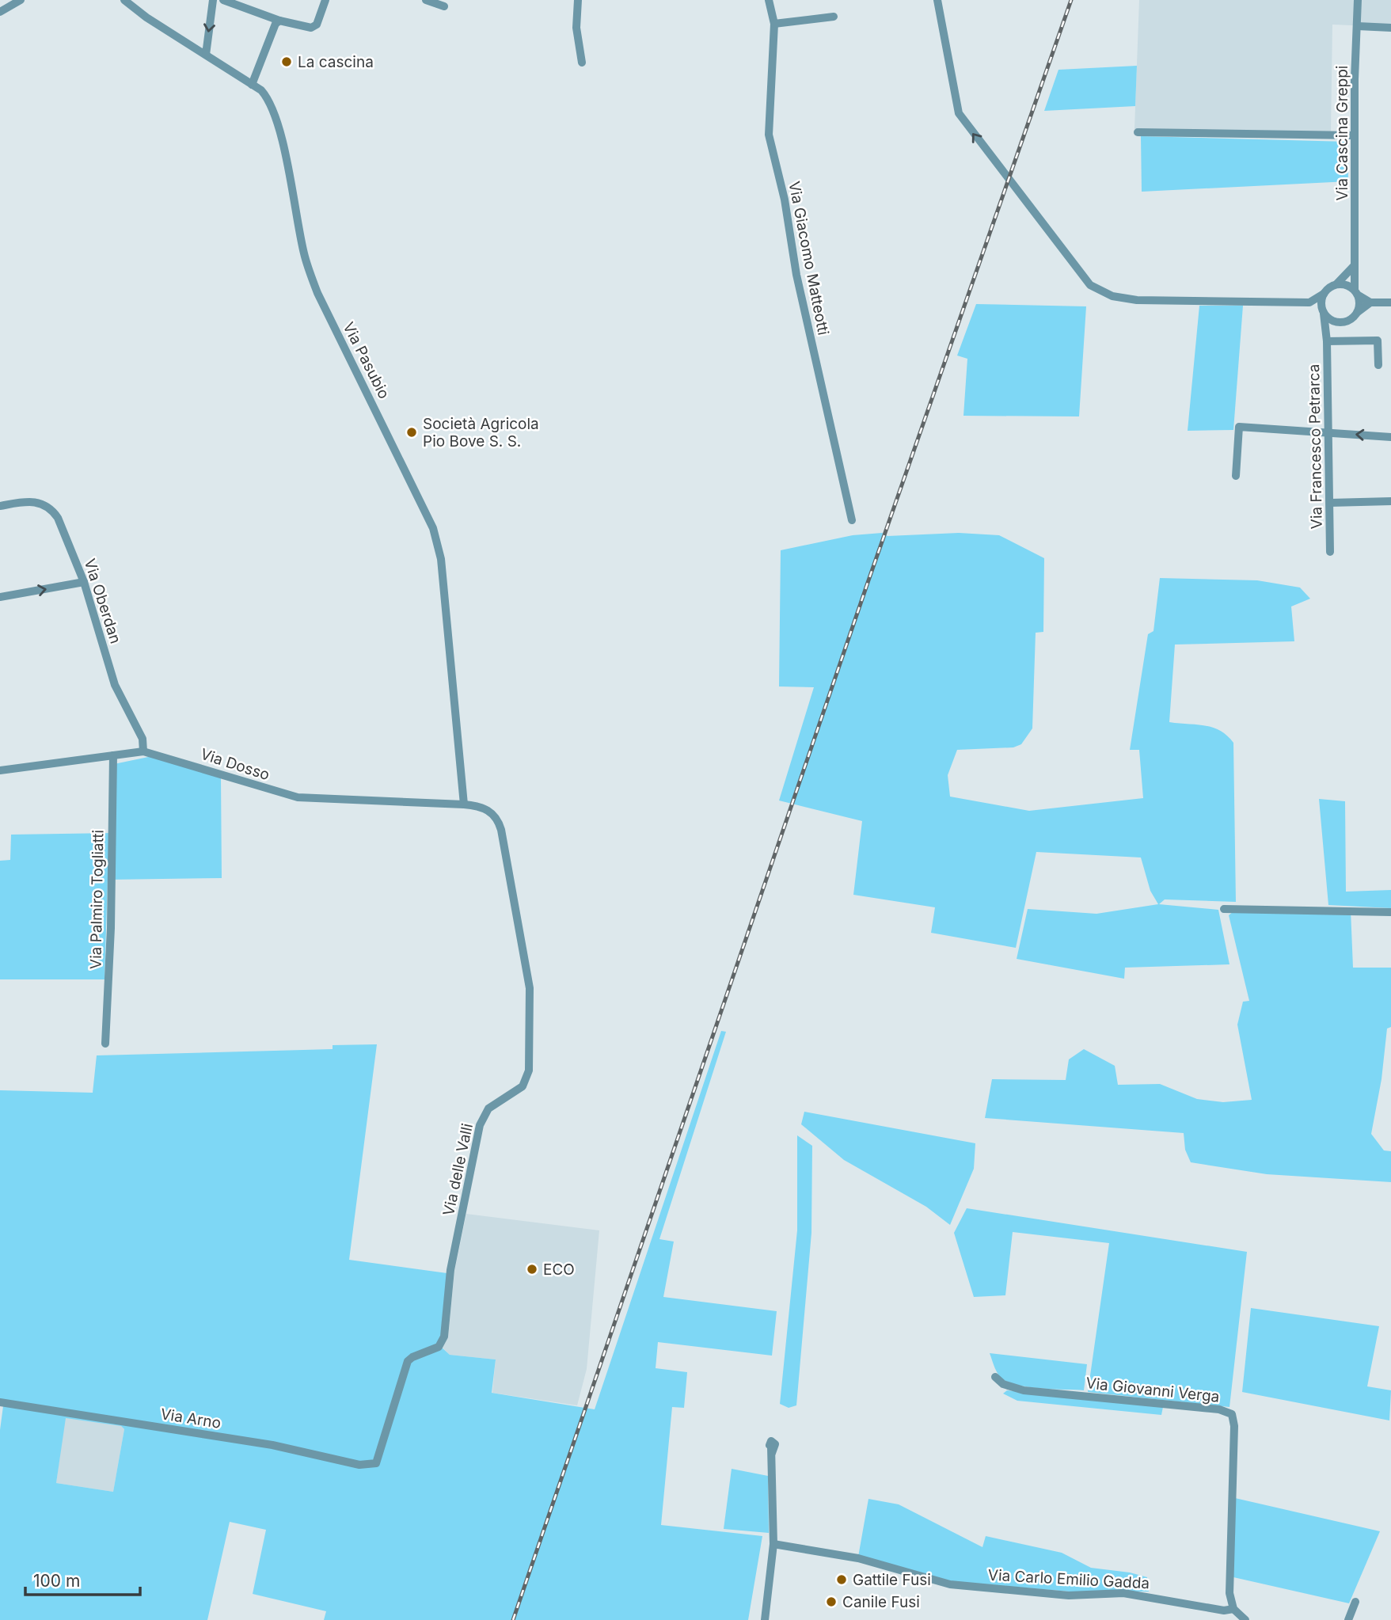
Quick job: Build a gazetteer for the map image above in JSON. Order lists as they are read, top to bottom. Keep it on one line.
{"streets":{"street":["Via Cascina Greppi","Via Giacomo Matteotti","Via Pasubio","Via Francesco Petrarca","Via Oberdan","Via Dosso","Via Palmiro Togliatti","Via delle Valli","Via Giovanni Verga","Via Arno","Via Carlo Emilio Gadda"]},"crossings":[["Via Cascina Greppi","Via Francesco Petrarca"],["Via Pasubio","Via Dosso"],["Via Pasubio","Via delle Valli"],["Via Oberdan","Via Dosso"],["Via Dosso","Via Palmiro Togliatti"],["Via Dosso","Via delle Valli"],["Via delle Valli","Via Arno"],["Via Giovanni Verga","Via Carlo Emilio Gadda"]],"places":["La cascina","Società Agricola Pio Bove S. S.","ECO","Gattile Fusi","Canile Fusi"],"scale_bar":"100 m"}
